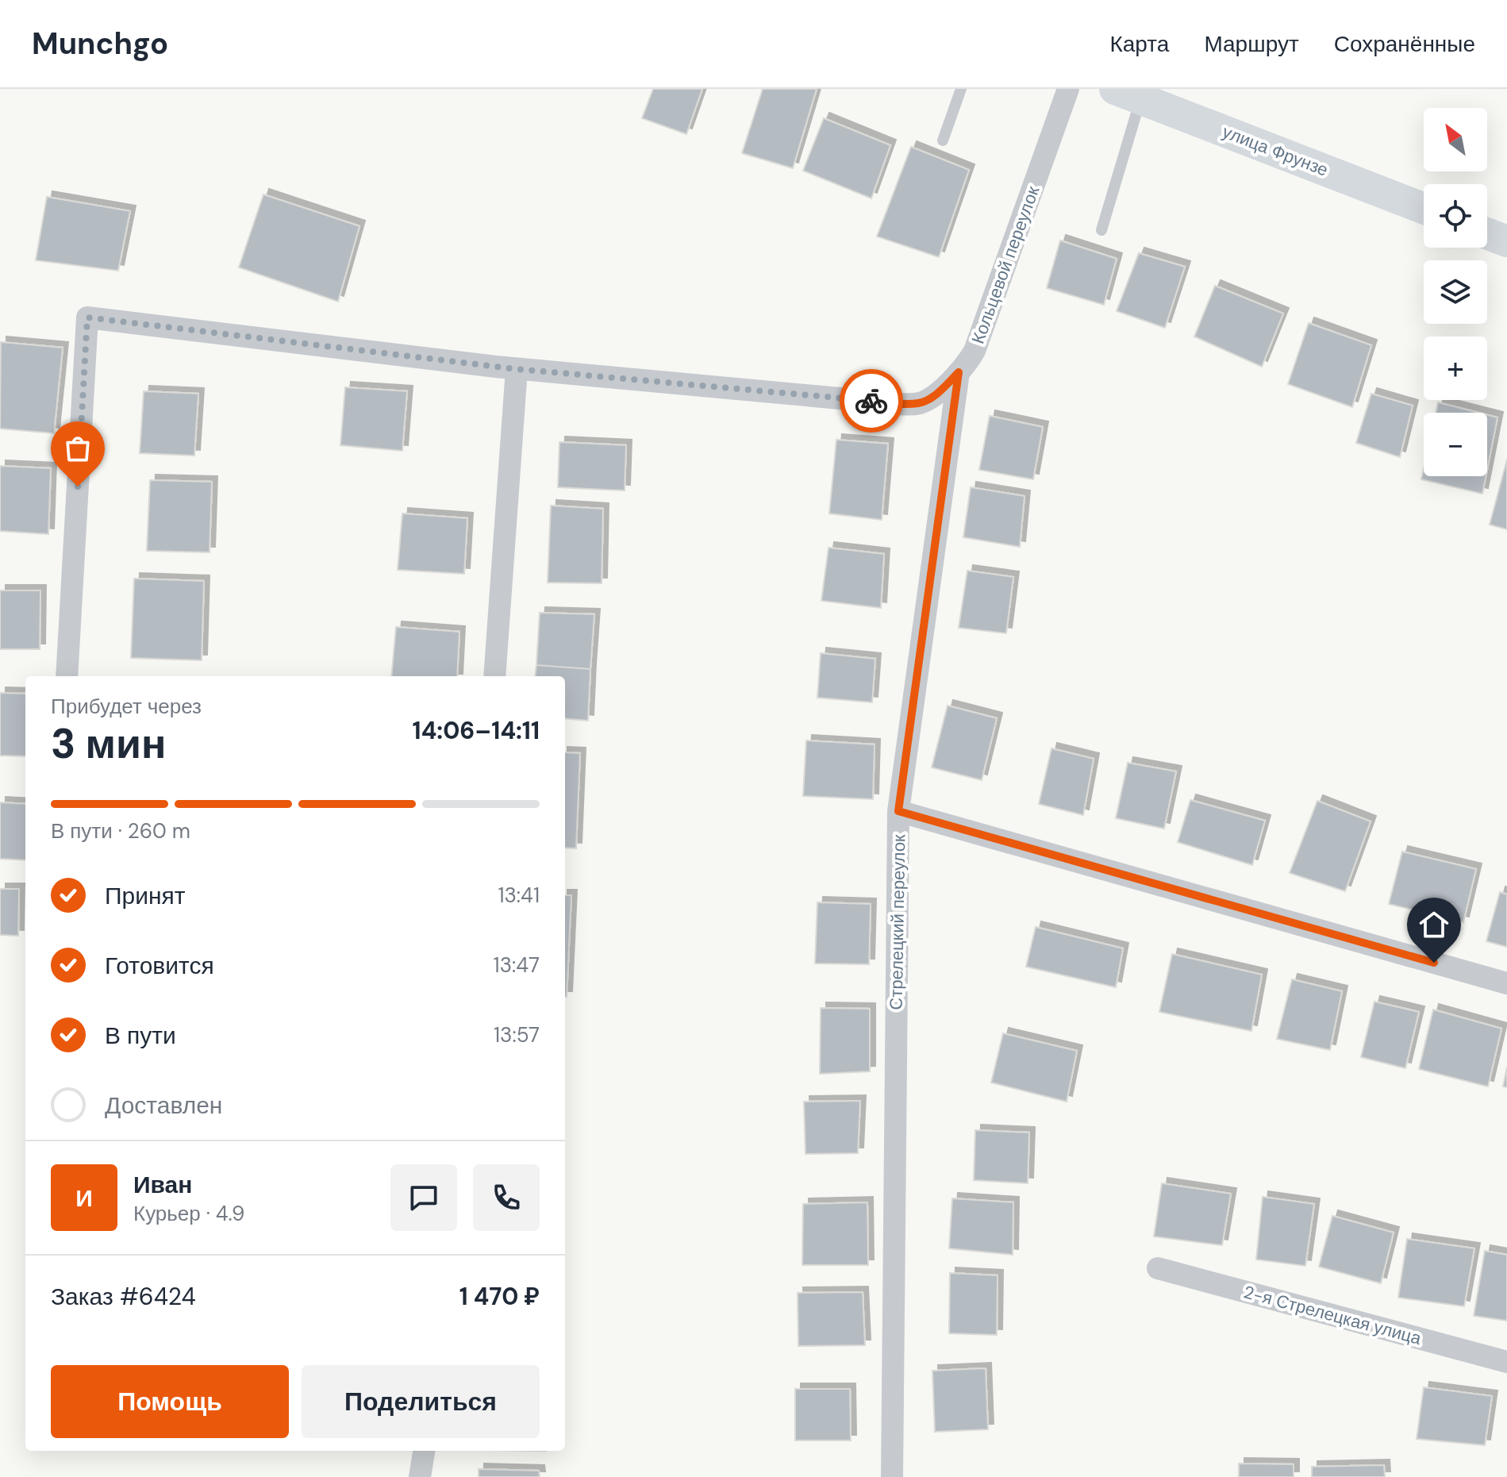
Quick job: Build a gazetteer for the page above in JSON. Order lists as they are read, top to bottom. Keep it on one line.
{"streets":{"street":["улица Фрунзе","Кольцевой переулок","Стрелецкий переулок","2-я Стрелецкая улица"]},"crossings":[["Кольцевой переулок","Стрелецкий переулок"]],"north":"top left","page":{"header":"Munchgo","nav":["Карта","Маршрут","Сохранённые"],"map_buttons":["+","−"],"heading":["3 мин","Прибудет через","14:06–14:11"],"panel":["Иван","Курьер · 4.9","Заказ #6424","1 470 ₽"],"bar":"В пути · 260 m","list":[["Принят","13:41"],["Готовится","13:47"],["В пути","13:57"],"Доставлен"],"round":"И","buttons":["Помощь","Поделиться"]}}
